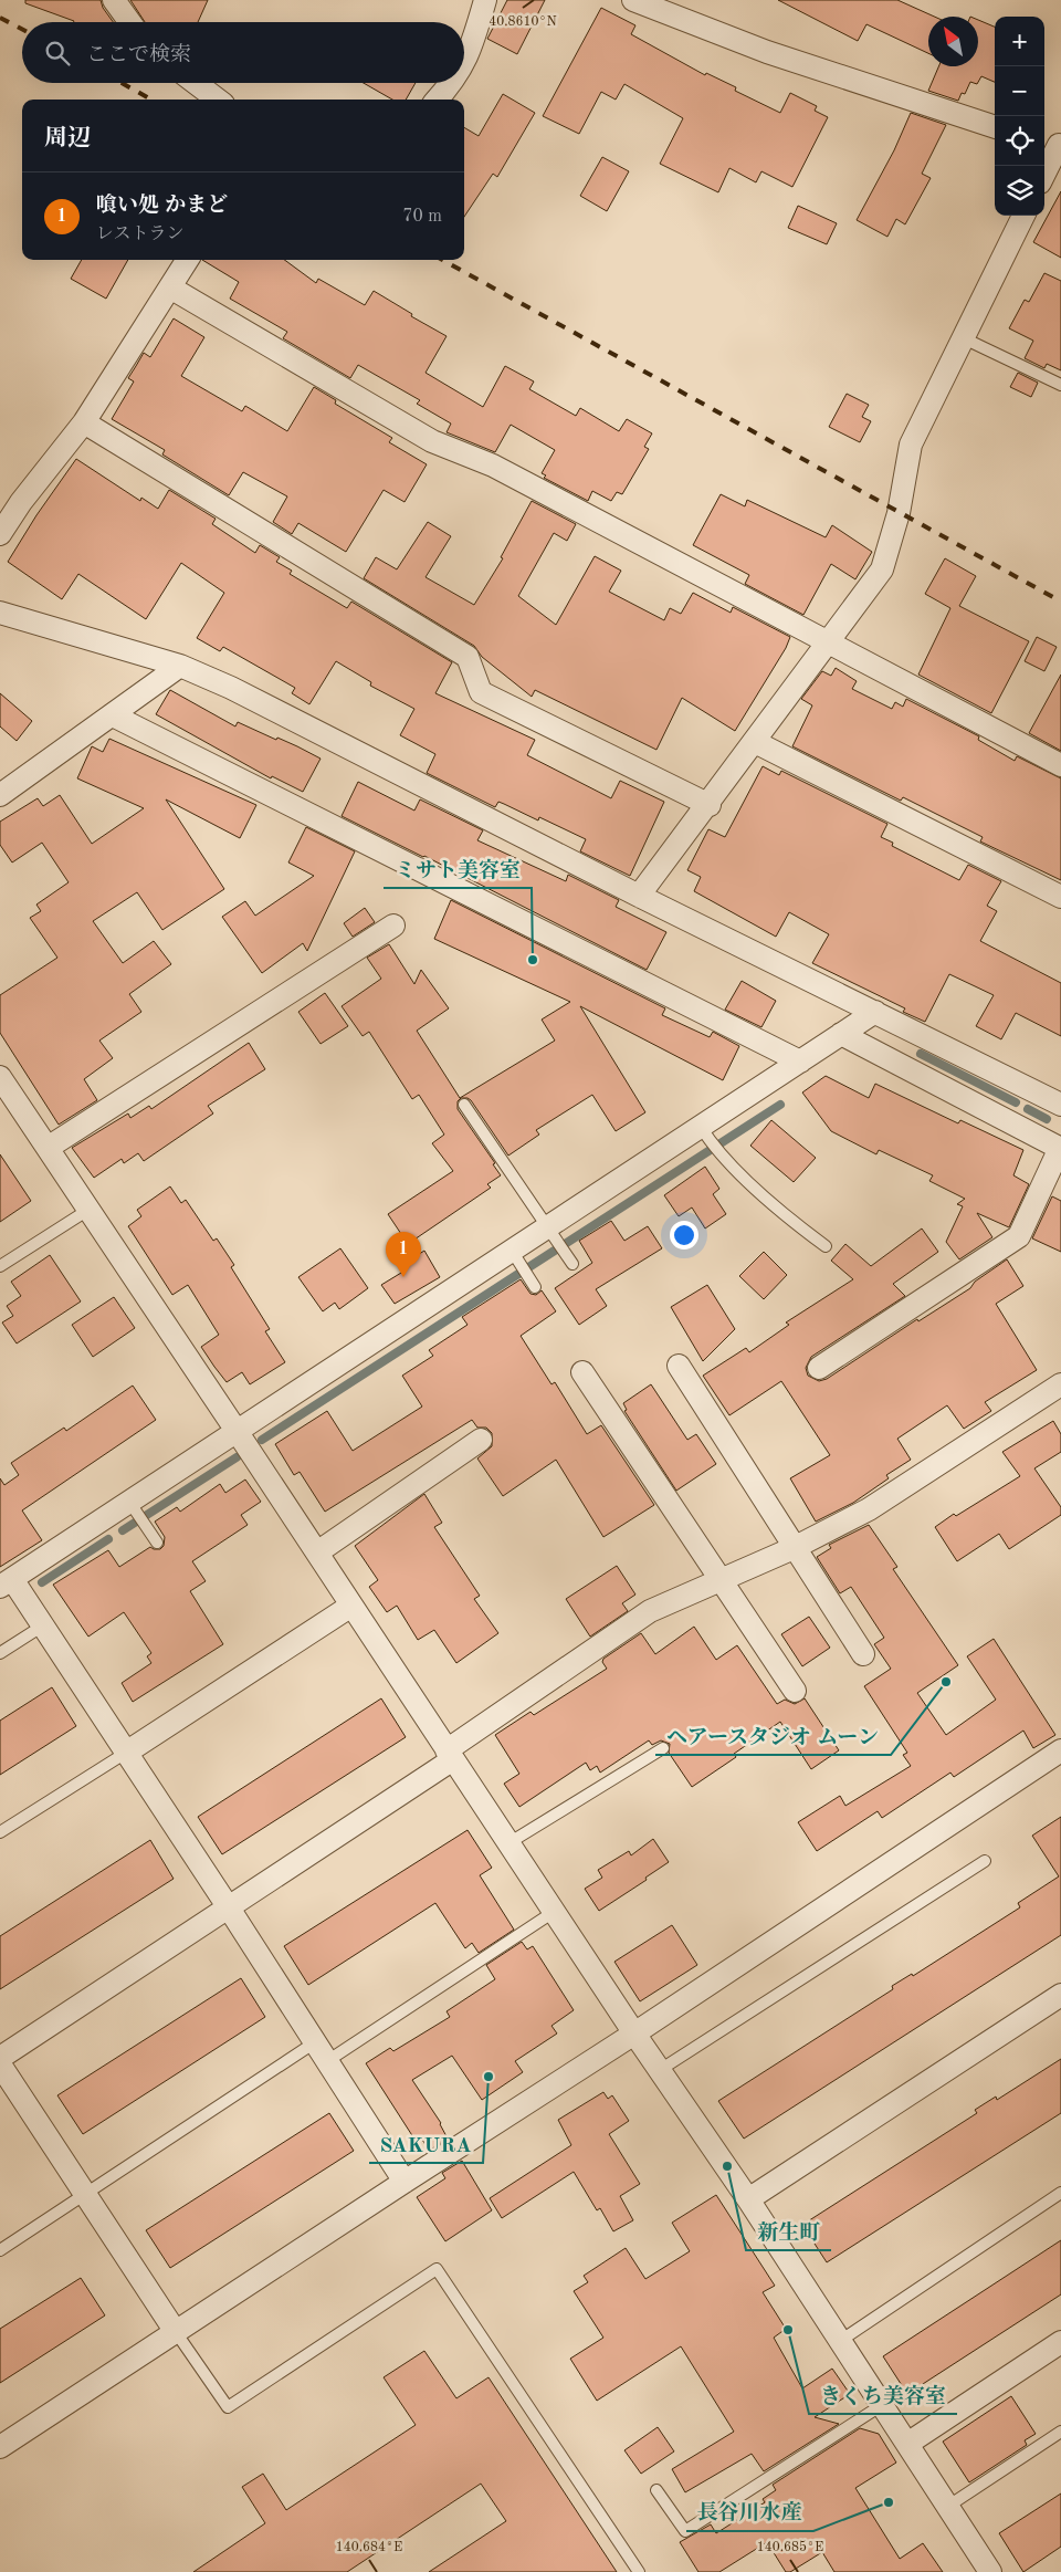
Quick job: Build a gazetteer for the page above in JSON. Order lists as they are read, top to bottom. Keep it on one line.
{"places":["ミサト美容室","ヘアースタジオ ムーン","SAKURA","新生町","きくち美容室","長谷川水産"],"north":"top left","page":{"map_buttons":["+","−"],"search":"ここで検索","heading":"周辺","list":[{"mark":"1","name":"喰い処 かまど","note":"レストラン","value":"70 m"}],"pins":"1"},"coordinates":["40.8610°N","140.684°E","140.685°E"]}
